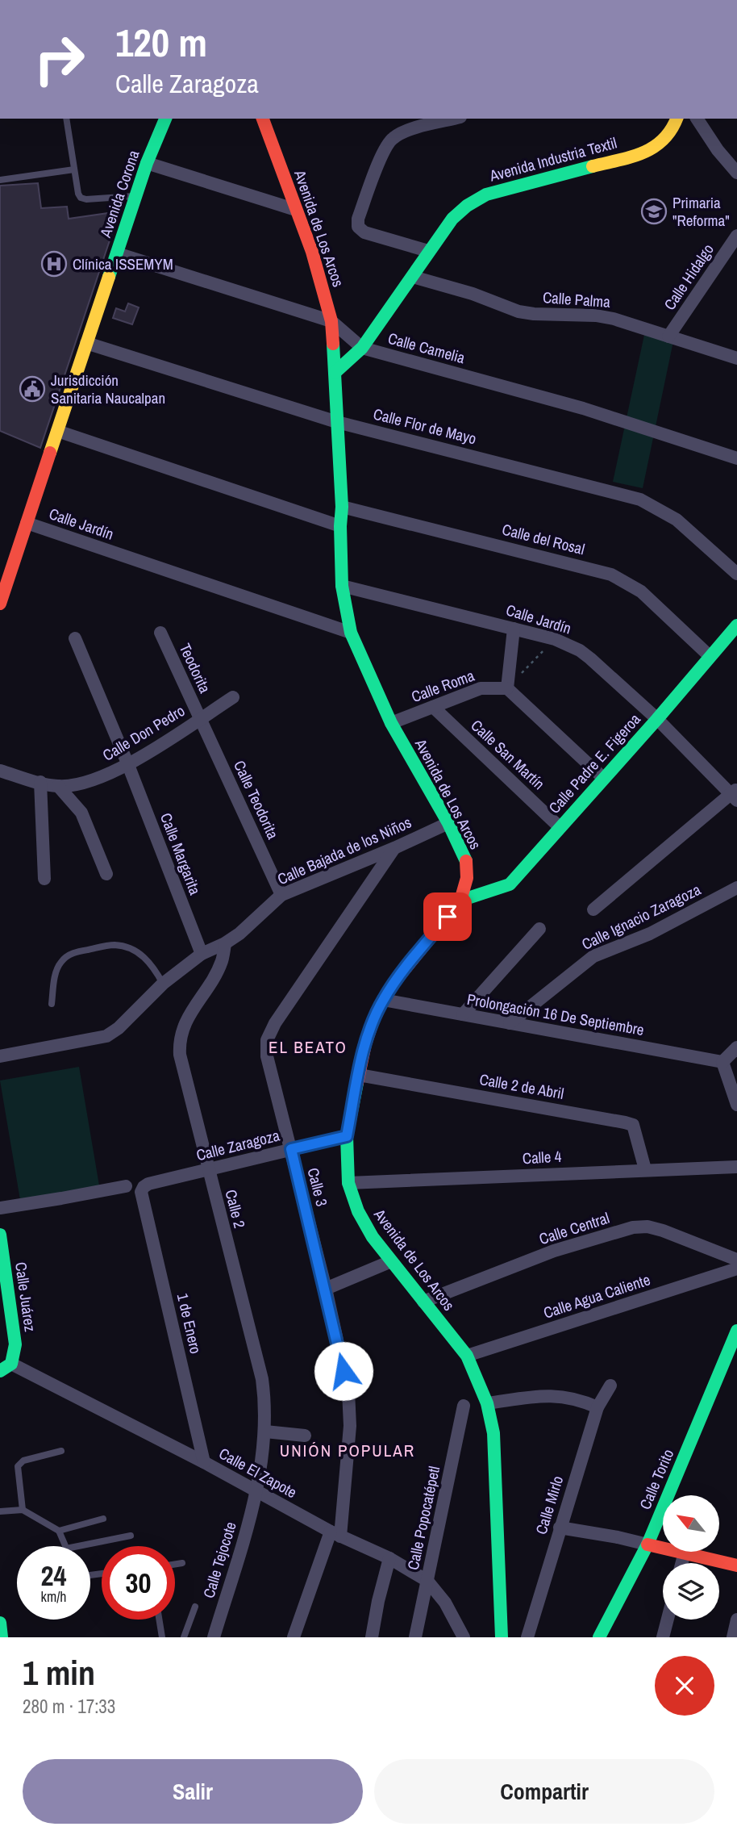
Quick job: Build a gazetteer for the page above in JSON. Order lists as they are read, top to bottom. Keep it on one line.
{"streets":{"main road":["Avenida Industria Textil","Avenida Corona","Avenida de Los Arcos","Calle Padre E. Figeroa","Calle Juárez","Calle Torito"],"street":["Calle Hidalgo","Calle Palma","Calle Camelia","Calle Flor de Mayo","Calle Jardín","Calle del Rosal","Teodorita","Calle Roma","Calle Don Pedro","Calle San Martín","Calle Teodorita","Calle Bajada de los Niños","Calle Margarita","Calle Ignacio Zaragoza","Prolongación 16 De Septiembre","Calle 2 de Abril","Calle Zaragoza","Calle 4","Calle 3","Calle 2","Calle Central","Calle Agua Caliente","1 de Enero","Calle El Zapote","Calle Mirlo","Calle Popocatépetl","Calle Tejocote"]},"crossings":[["Avenida Industria Textil","Avenida de Los Arcos"],["Avenida Industria Textil","Calle Palma"],["Avenida Industria Textil","Calle Camelia"],["Avenida Corona","Calle Camelia"],["Avenida Corona","Calle Flor de Mayo"],["Avenida Corona","Calle Jardín"],["Avenida de Los Arcos","Calle Camelia"],["Avenida de Los Arcos","Calle Flor de Mayo"],["Avenida de Los Arcos","Calle Jardín"],["Avenida de Los Arcos","Calle del Rosal"],["Avenida de Los Arcos","Calle Roma"],["Avenida de Los Arcos","Calle Padre E. Figeroa"],["Avenida de Los Arcos","Calle Bajada de los Niños"],["Avenida de Los Arcos","Prolongación 16 De Septiembre"],["Avenida de Los Arcos","Calle 2 de Abril"],["Avenida de Los Arcos","Calle Zaragoza"],["Avenida de Los Arcos","Calle 4"],["Avenida de Los Arcos","Calle Central"],["Avenida de Los Arcos","Calle Agua Caliente"],["Calle Hidalgo","Calle Palma"],["Calle Jardín","Calle Padre E. Figeroa"],["Calle del Rosal","Calle Padre E. Figeroa"],["Teodorita","Calle Don Pedro"],["Teodorita","Calle Teodorita"],["Calle Roma","Calle San Martín"],["Calle Don Pedro","Calle Teodorita"],["Calle Don Pedro","Calle Margarita"],["Calle San Martín","Calle Padre E. Figeroa"],["Calle Teodorita","Calle Bajada de los Niños"],["Calle Bajada de los Niños","Calle Margarita"],["Calle Bajada de los Niños","Calle 3"],["Calle Bajada de los Niños","Calle 2"],["Calle Ignacio Zaragoza","Prolongación 16 De Septiembre"],["Calle 2 de Abril","Calle 4"],["Calle Zaragoza","Calle 3"],["Calle Zaragoza","Calle 2"],["Calle Zaragoza","1 de Enero"],["Calle 3","Calle El Zapote"],["Calle 2","Calle El Zapote"],["Calle 2","Calle Tejocote"],["Calle Juárez","Calle El Zapote"],["1 de Enero","Calle El Zapote"],["Calle El Zapote","Calle Popocatépetl"],["Calle El Zapote","Calle Tejocote"]],"districts":["EL BEATO","UNIÓN POPULAR"],"places":{"school or university":["Primaria \"Reforma\""],"hospital":["Clínica ISSEMYM"],"public building":["Jurisdicción Sanitaria Naucalpan"]},"north":"top left","page":{"turn":["120 m","Calle Zaragoza"],"speed":"24 km/h","limit":"30","heading":["1 min","280 m · 17:33"],"buttons":["Salir","Compartir"]}}
